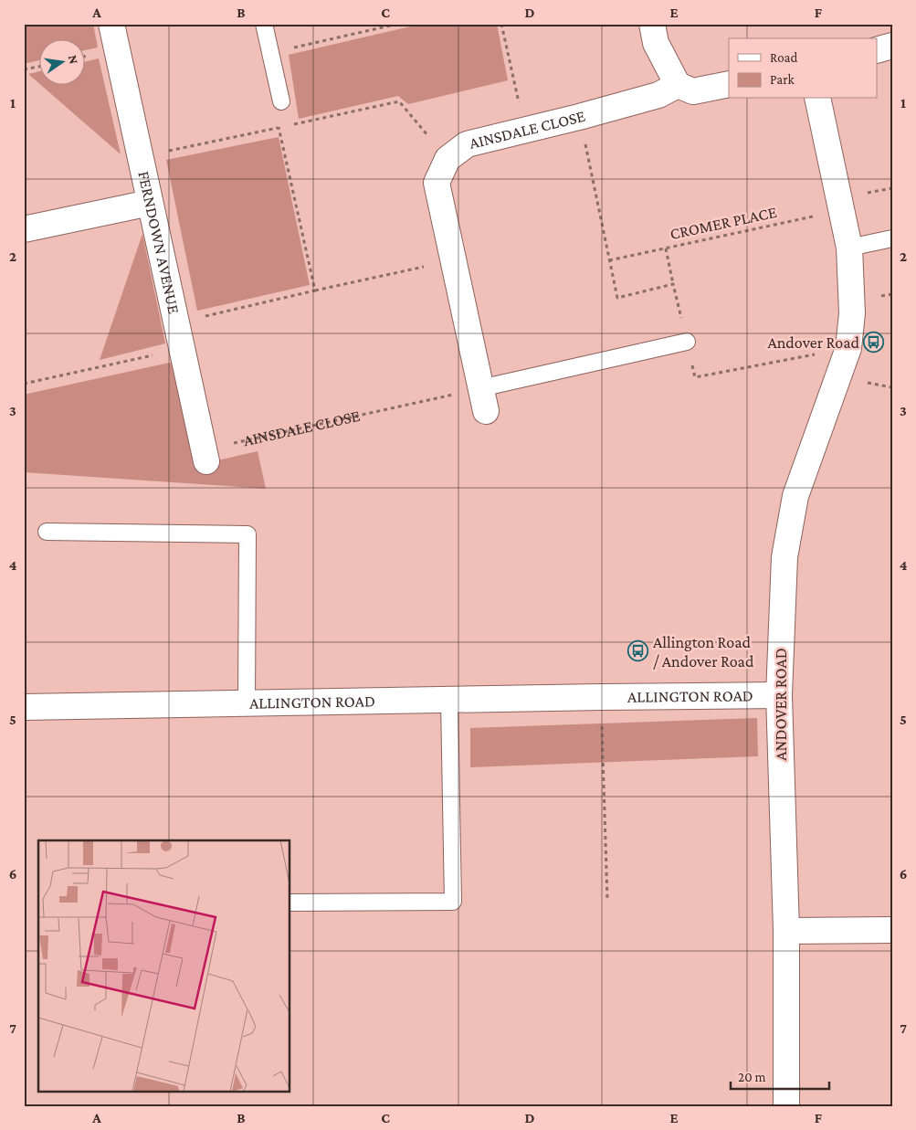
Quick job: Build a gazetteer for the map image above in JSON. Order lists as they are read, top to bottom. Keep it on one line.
{"streets":{"street":["AINSDALE CLOSE","FERNDOWN AVENUE","ALLINGTON ROAD","ANDOVER ROAD"],"path":["CROMER PLACE"]},"crossings":[["AINSDALE CLOSE","FERNDOWN AVENUE"],["CROMER PLACE","ANDOVER ROAD"],["ALLINGTON ROAD","ANDOVER ROAD"]],"places":{"bus stop":["Andover Road","Allington Road / Andover Road"]},"legend":["Road","Park"],"scale_bar":"20 m","north":"right","grid":{"columns":["A","B","C","D","E","F"],"rows":["1","2","3","4","5","6","7"]}}
